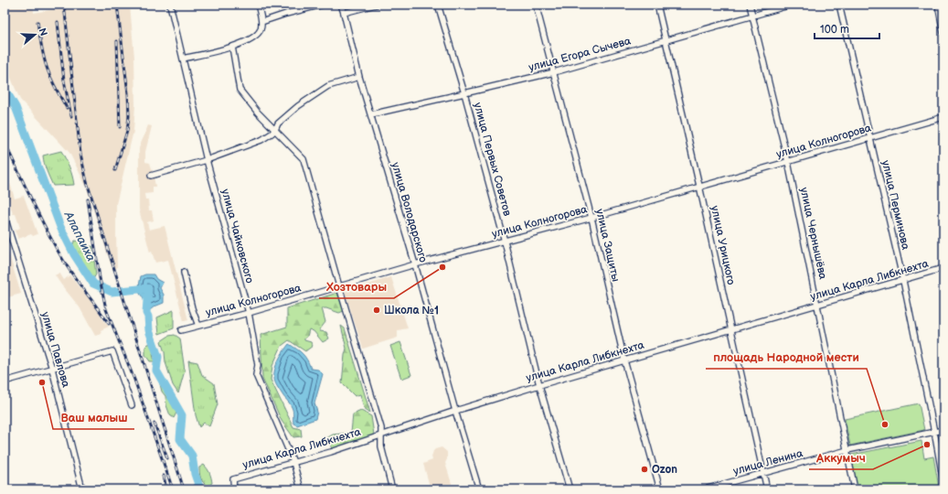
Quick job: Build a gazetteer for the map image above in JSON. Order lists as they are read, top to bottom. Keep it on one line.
{"streets":{"street":["улица Егора Сычева","улица Колногорова","улица Первых Советов","улица Перминова","улица Володарского","улица Чернышёва","улица Чайковского","улица Защиты","улица Урицкого","улица Карла Либкнехта","улица Павлова","улица Ленина"]},"crossings":[["улица Егора Сычева","улица Первых Советов"],["улица Егора Сычева","улица Володарского"],["улица Егора Сычева","улица Чернышёва"],["улица Егора Сычева","улица Защиты"],["улица Егора Сычева","улица Урицкого"],["улица Колногорова","улица Первых Советов"],["улица Колногорова","улица Перминова"],["улица Колногорова","улица Володарского"],["улица Колногорова","улица Чернышёва"],["улица Колногорова","улица Чайковского"],["улица Колногорова","улица Защиты"],["улица Колногорова","улица Урицкого"],["улица Первых Советов","улица Карла Либкнехта"],["улица Перминова","улица Карла Либкнехта"],["улица Перминова","улица Ленина"],["улица Володарского","улица Карла Либкнехта"],["улица Чернышёва","улица Карла Либкнехта"],["улица Чернышёва","улица Ленина"],["улица Чайковского","улица Карла Либкнехта"],["улица Защиты","улица Карла Либкнехта"],["улица Урицкого","улица Карла Либкнехта"],["улица Урицкого","улица Ленина"]],"water":["Алапаиха"],"places":["Хозтовары","Школа №1","Ваш малыш","площадь Народной мести","Аккумыч","Ozon"],"scale_bar":"100 m","north":"right"}
